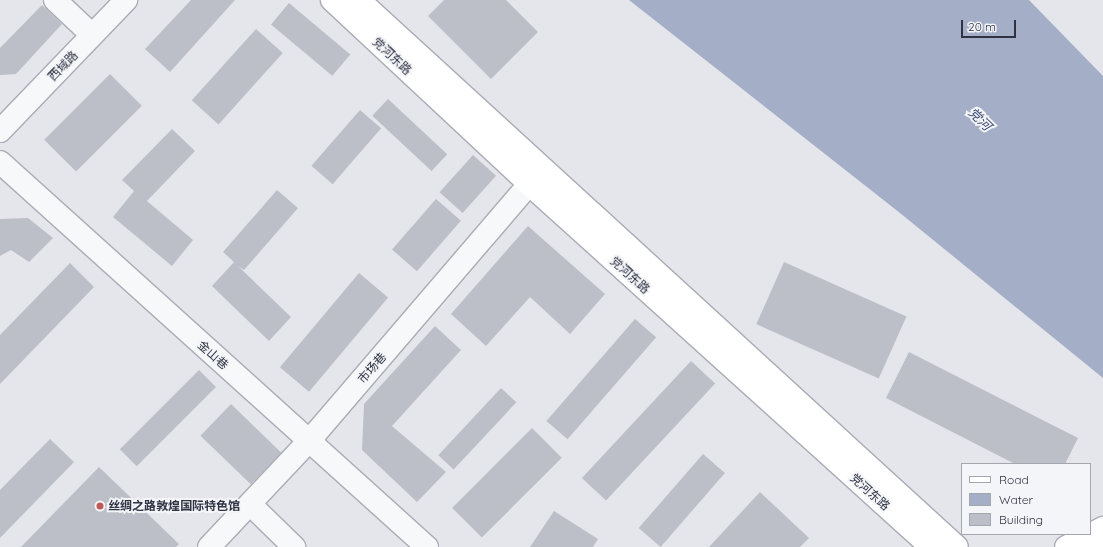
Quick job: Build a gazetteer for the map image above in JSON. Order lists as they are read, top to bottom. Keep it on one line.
{"streets":{"main road":["党河东路"],"street":["西域路","金山巷","市场巷"]},"crossings":[["党河东路","市场巷"],["金山巷","市场巷"]],"water":["党河"],"places":["丝绸之路敦煌国际特色馆"],"legend":["Road","Water","Building"],"scale_bar":"20 m"}
